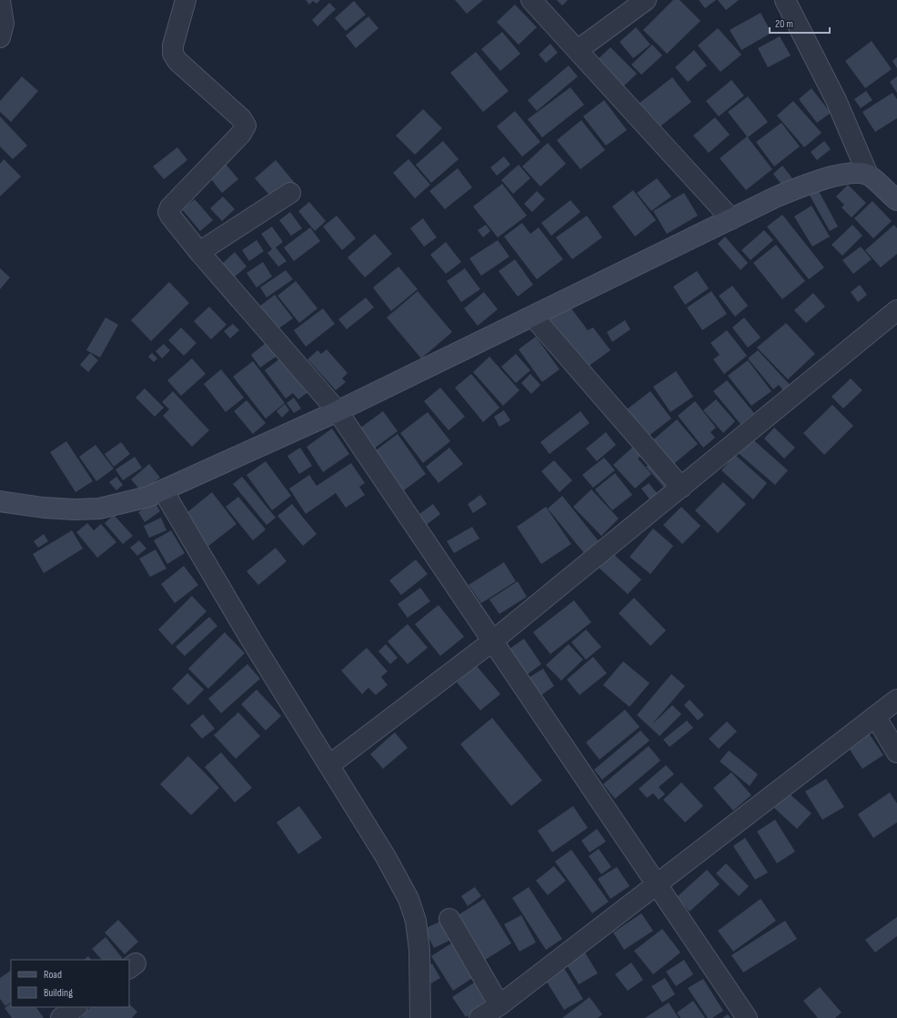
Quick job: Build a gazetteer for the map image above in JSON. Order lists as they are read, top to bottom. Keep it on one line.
{"legend":["Road","Building"],"scale_bar":"20 m"}
